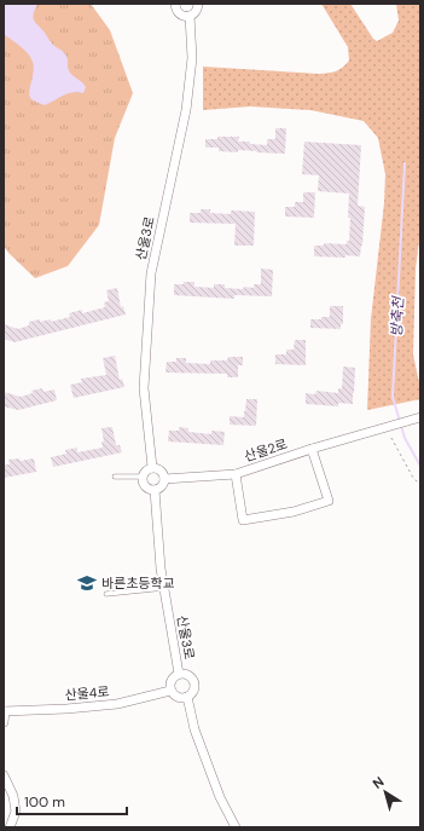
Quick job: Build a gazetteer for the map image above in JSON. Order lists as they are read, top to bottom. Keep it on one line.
{"streets":{"street":["산울3로","산울2로","산울4로"]},"crossings":[["산울3로","산울2로"],["산울3로","산울4로"]],"water":["방축천"],"places":{"school or university":["바른초등학교"]},"scale_bar":"100 m","north":"top left"}
